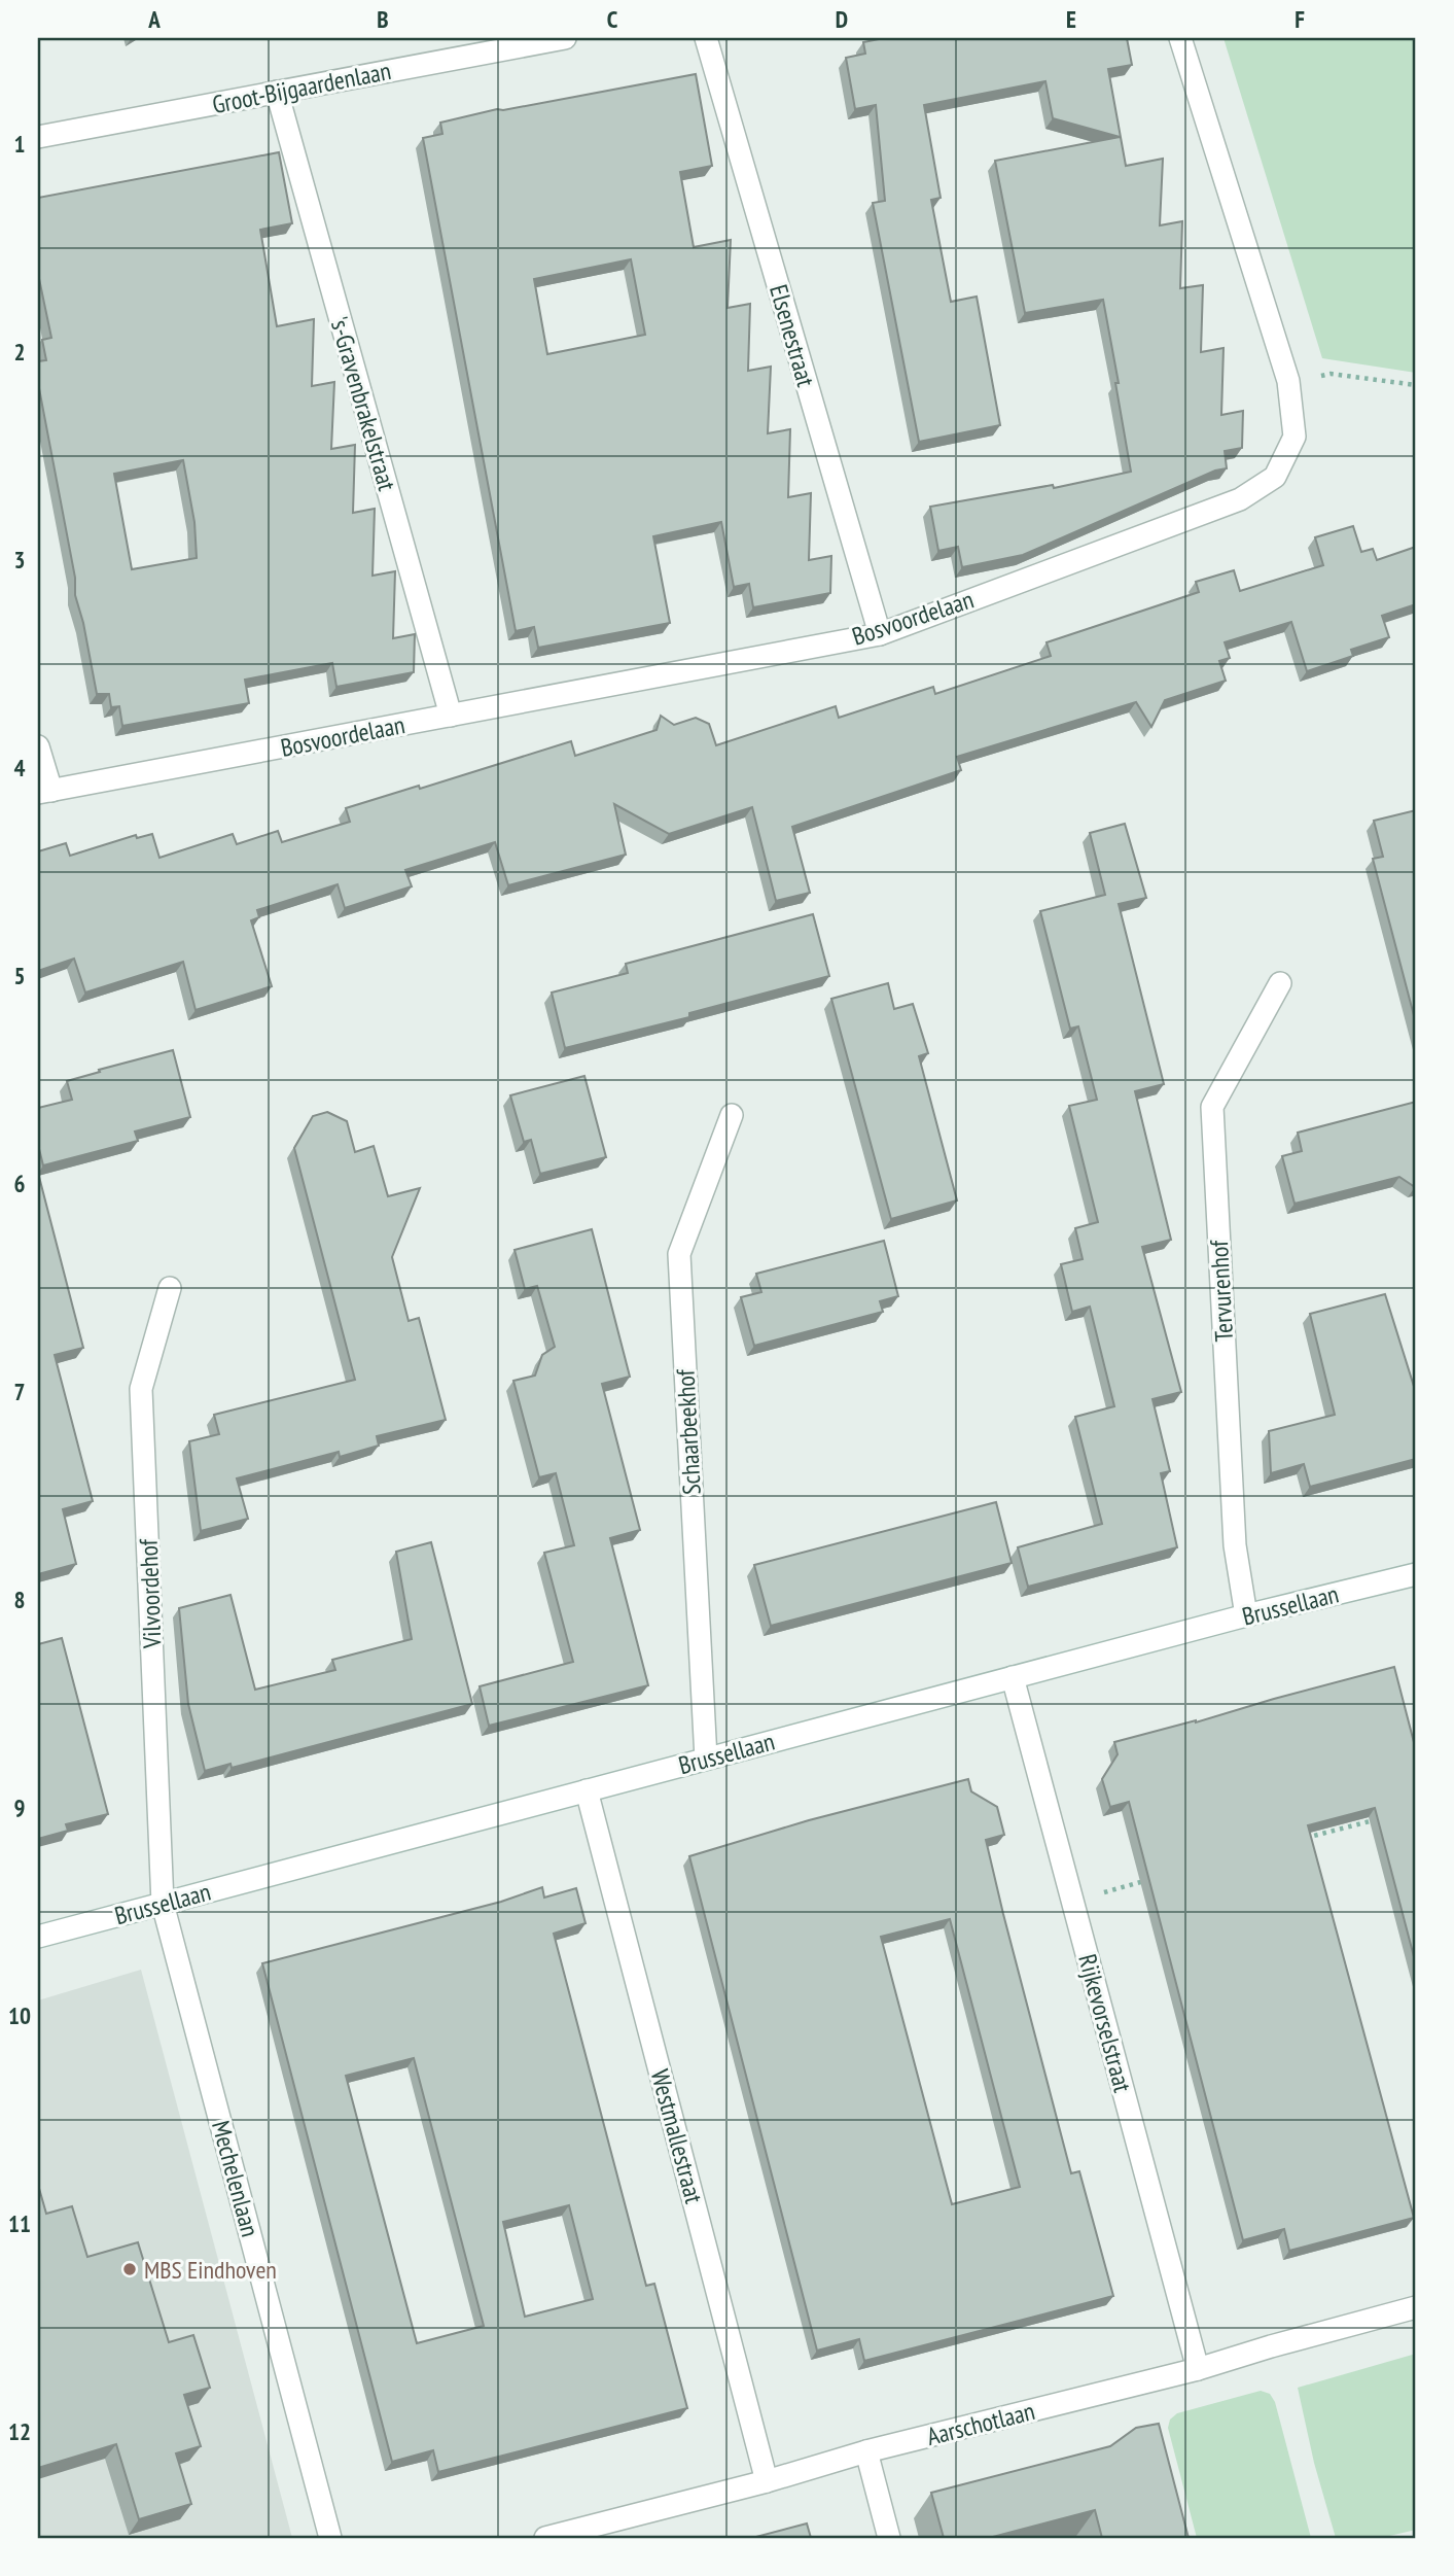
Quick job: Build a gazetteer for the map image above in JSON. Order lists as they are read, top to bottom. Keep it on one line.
{"streets":{"street":["Groot-Bijgaardenlaan","Elsenestraat","'s-Gravenbrakelstraat","Bosvoordelaan","Tervurenhof","Schaarbeekhof","Vilvoordehof","Brussellaan","Rijkevorselstraat","Westmallestraat","Mechelenlaan","Aarschotlaan"]},"crossings":[["Groot-Bijgaardenlaan","'s-Gravenbrakelstraat"],["Elsenestraat","Bosvoordelaan"],["'s-Gravenbrakelstraat","Bosvoordelaan"],["Tervurenhof","Brussellaan"],["Schaarbeekhof","Brussellaan"],["Vilvoordehof","Brussellaan"],["Vilvoordehof","Mechelenlaan"],["Brussellaan","Rijkevorselstraat"],["Brussellaan","Westmallestraat"],["Brussellaan","Mechelenlaan"],["Rijkevorselstraat","Aarschotlaan"],["Westmallestraat","Aarschotlaan"]],"places":["MBS Eindhoven"],"grid":{"columns":["A","B","C","D","E","F"],"rows":["1","2","3","4","5","6","7","8","9","10","11","12"]}}
